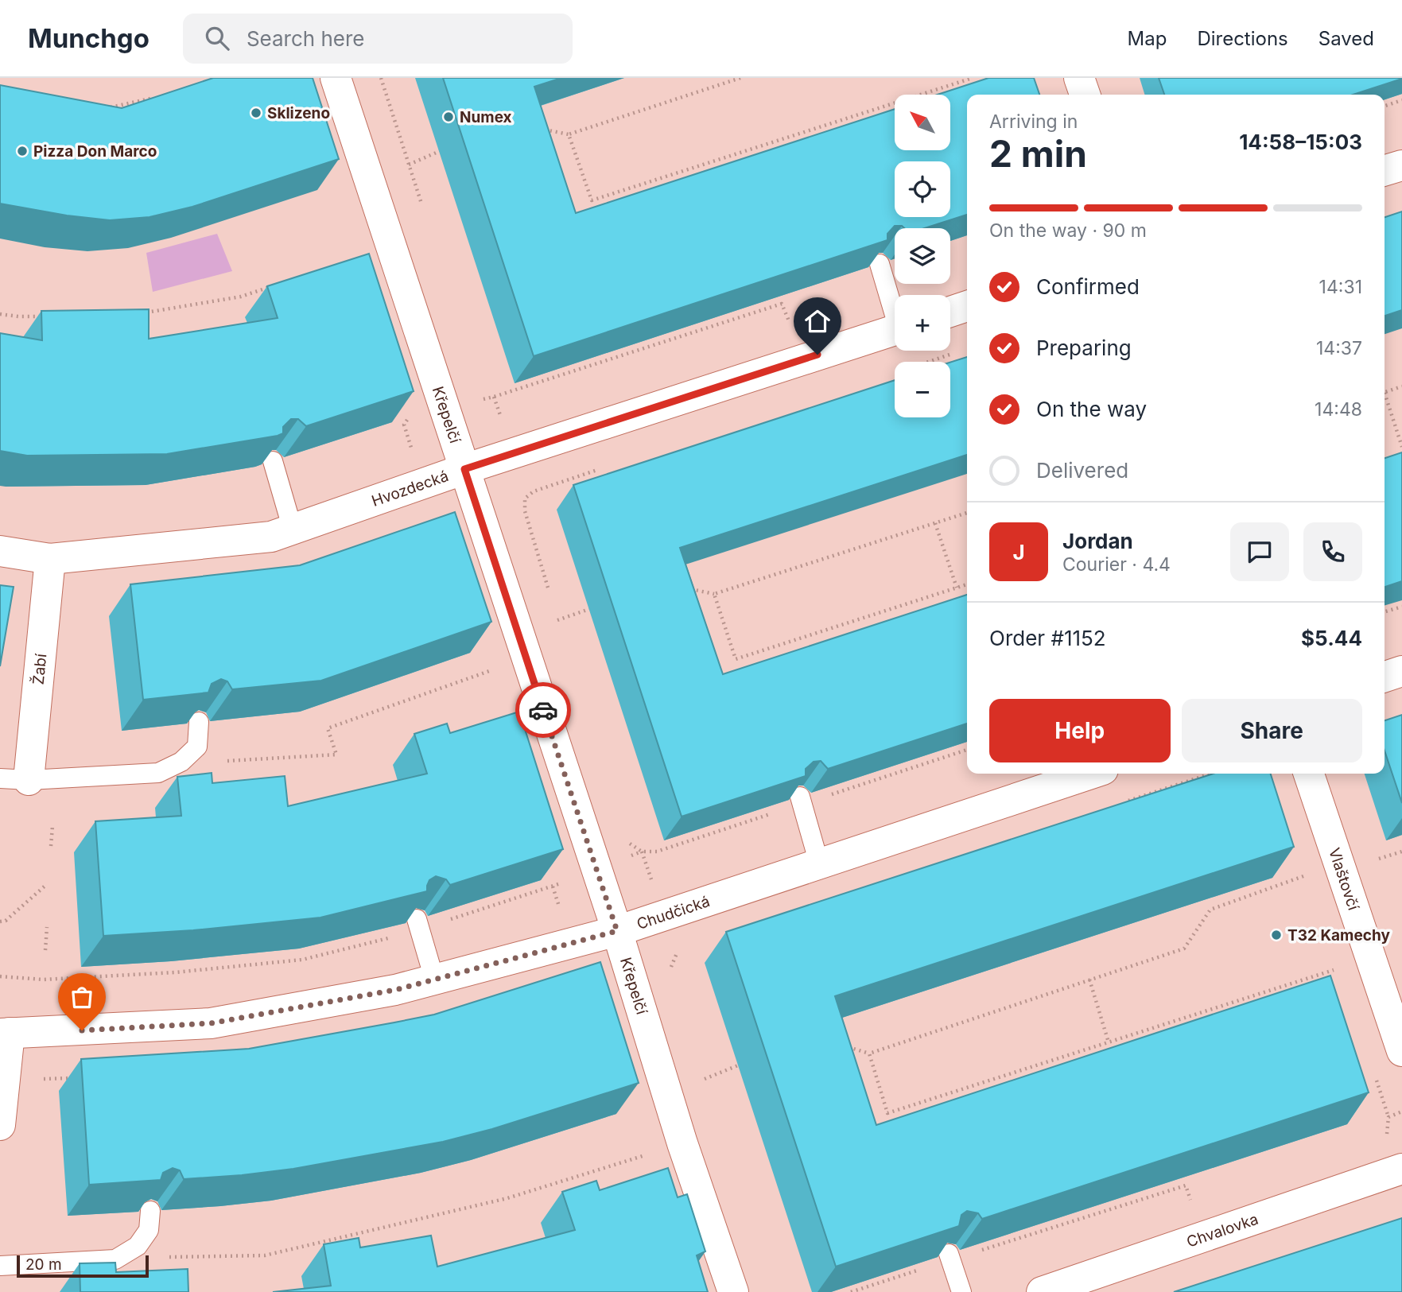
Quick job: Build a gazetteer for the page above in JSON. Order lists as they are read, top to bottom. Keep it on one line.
{"streets":{"street":["Křepelčí","Hvozdecká","Žabí","Vlaštovčí","Chudčická","Chvalovka"]},"crossings":[["Křepelčí","Hvozdecká"],["Křepelčí","Chudčická"],["Hvozdecká","Žabí"]],"places":["Sklizeno","Numex","Pizza Don Marco","T32 Kamechy"],"scale_bar":"20 m","north":"top left","page":{"header":"Munchgo","search":"Search here","nav":["Map","Directions","Saved"],"map_buttons":["+","−"],"heading":["2 min","Arriving in","14:58–15:03"],"panel":["Jordan","Courier · 4.4","Order #1152","$5.44"],"bar":"On the way · 90 m","list":[["Confirmed","14:31"],["Preparing","14:37"],["On the way","14:48"],"Delivered"],"round":"J","buttons":["Help","Share"],"scale":"20 m"}}
